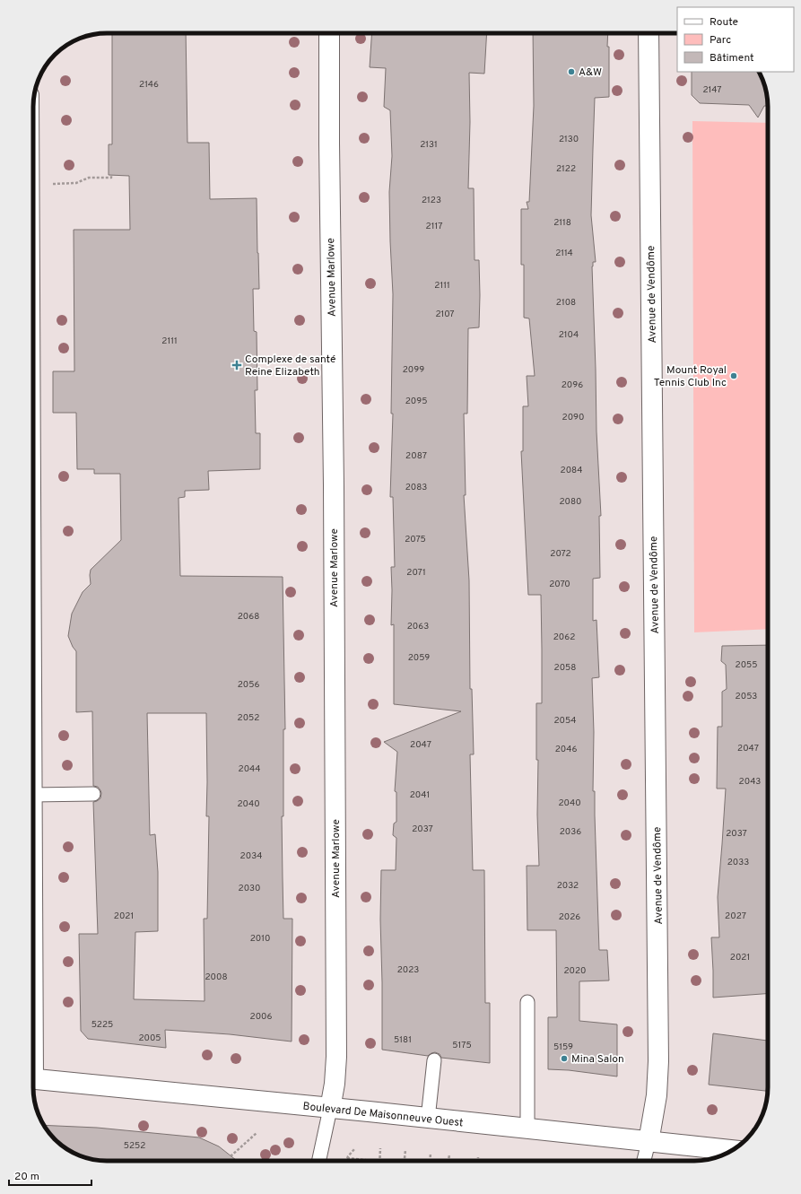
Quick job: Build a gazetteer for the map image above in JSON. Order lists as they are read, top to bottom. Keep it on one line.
{"streets":{"street":["Avenue Marlowe","Avenue de Vendôme","Boulevard De Maisonneuve Ouest"]},"crossings":[["Avenue Marlowe","Boulevard De Maisonneuve Ouest"],["Avenue de Vendôme","Boulevard De Maisonneuve Ouest"]],"places":{"other":["A&W","Mount Royal Tennis Club Inc","Mina Salon"],"health":["Complexe de santé Reine Elizabeth"]},"house_numbers":["2146","2147","2130","2131","2122","2123","2118","2117","2114","2111","2108","2107","2104","2111","2099","2096","2095","2090","2087","2084","2083","2080","2075","2072","2071","2070","2068","2063","2062","2059","2055","2058","2056","2053","2052","2054","2047","2047","2046","2044","2043","2041","2040","2040","2037","2036","2037","2034","2033","2032","2030","2021","2027","2026","2010","2021","2023","2020","2008","2006","5225","2005","5181","5175","5159","5252"],"legend":["Route","Parc","Bâtiment"],"scale_bar":"20 m"}
